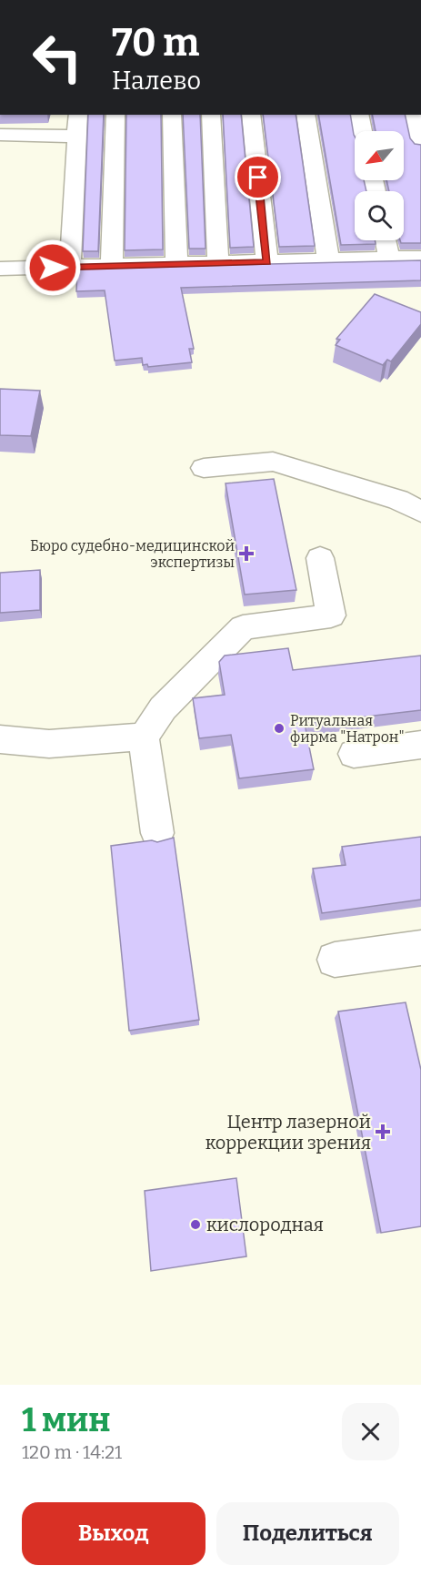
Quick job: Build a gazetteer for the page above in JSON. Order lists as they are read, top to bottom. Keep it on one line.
{"places":{"health":["Бюро судебно-медицинской экспертизы","Центр лазерной коррекции зрения"],"other":["Ритуальная фирма \"Натрон\"","кислородная"]},"north":"bottom left","page":{"turn":["70 m","Налево"],"heading":["1 мин","120 m · 14:21"],"buttons":["Выход","Поделиться"]}}
